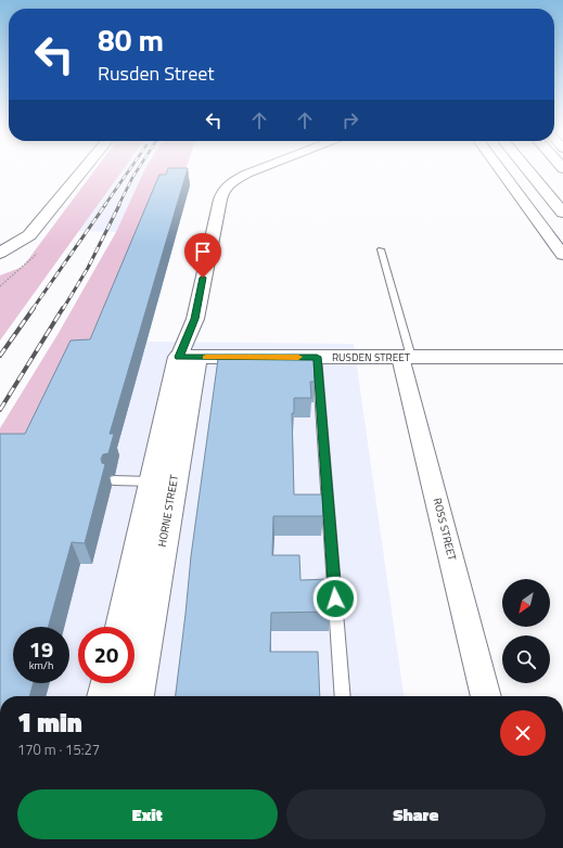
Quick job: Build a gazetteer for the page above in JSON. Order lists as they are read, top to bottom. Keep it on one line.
{"streets":{"main road":["RUSDEN STREET","HORNE STREET"],"street":["ROSS STREET"]},"crossings":[["RUSDEN STREET","HORNE STREET"],["RUSDEN STREET","ROSS STREET"]],"north":"bottom left","page":{"turn":["80 m","Rusden Street"],"speed":"19 km/h","limit":"20","heading":["1 min","170 m · 15:27"],"buttons":["Exit","Share"]}}
